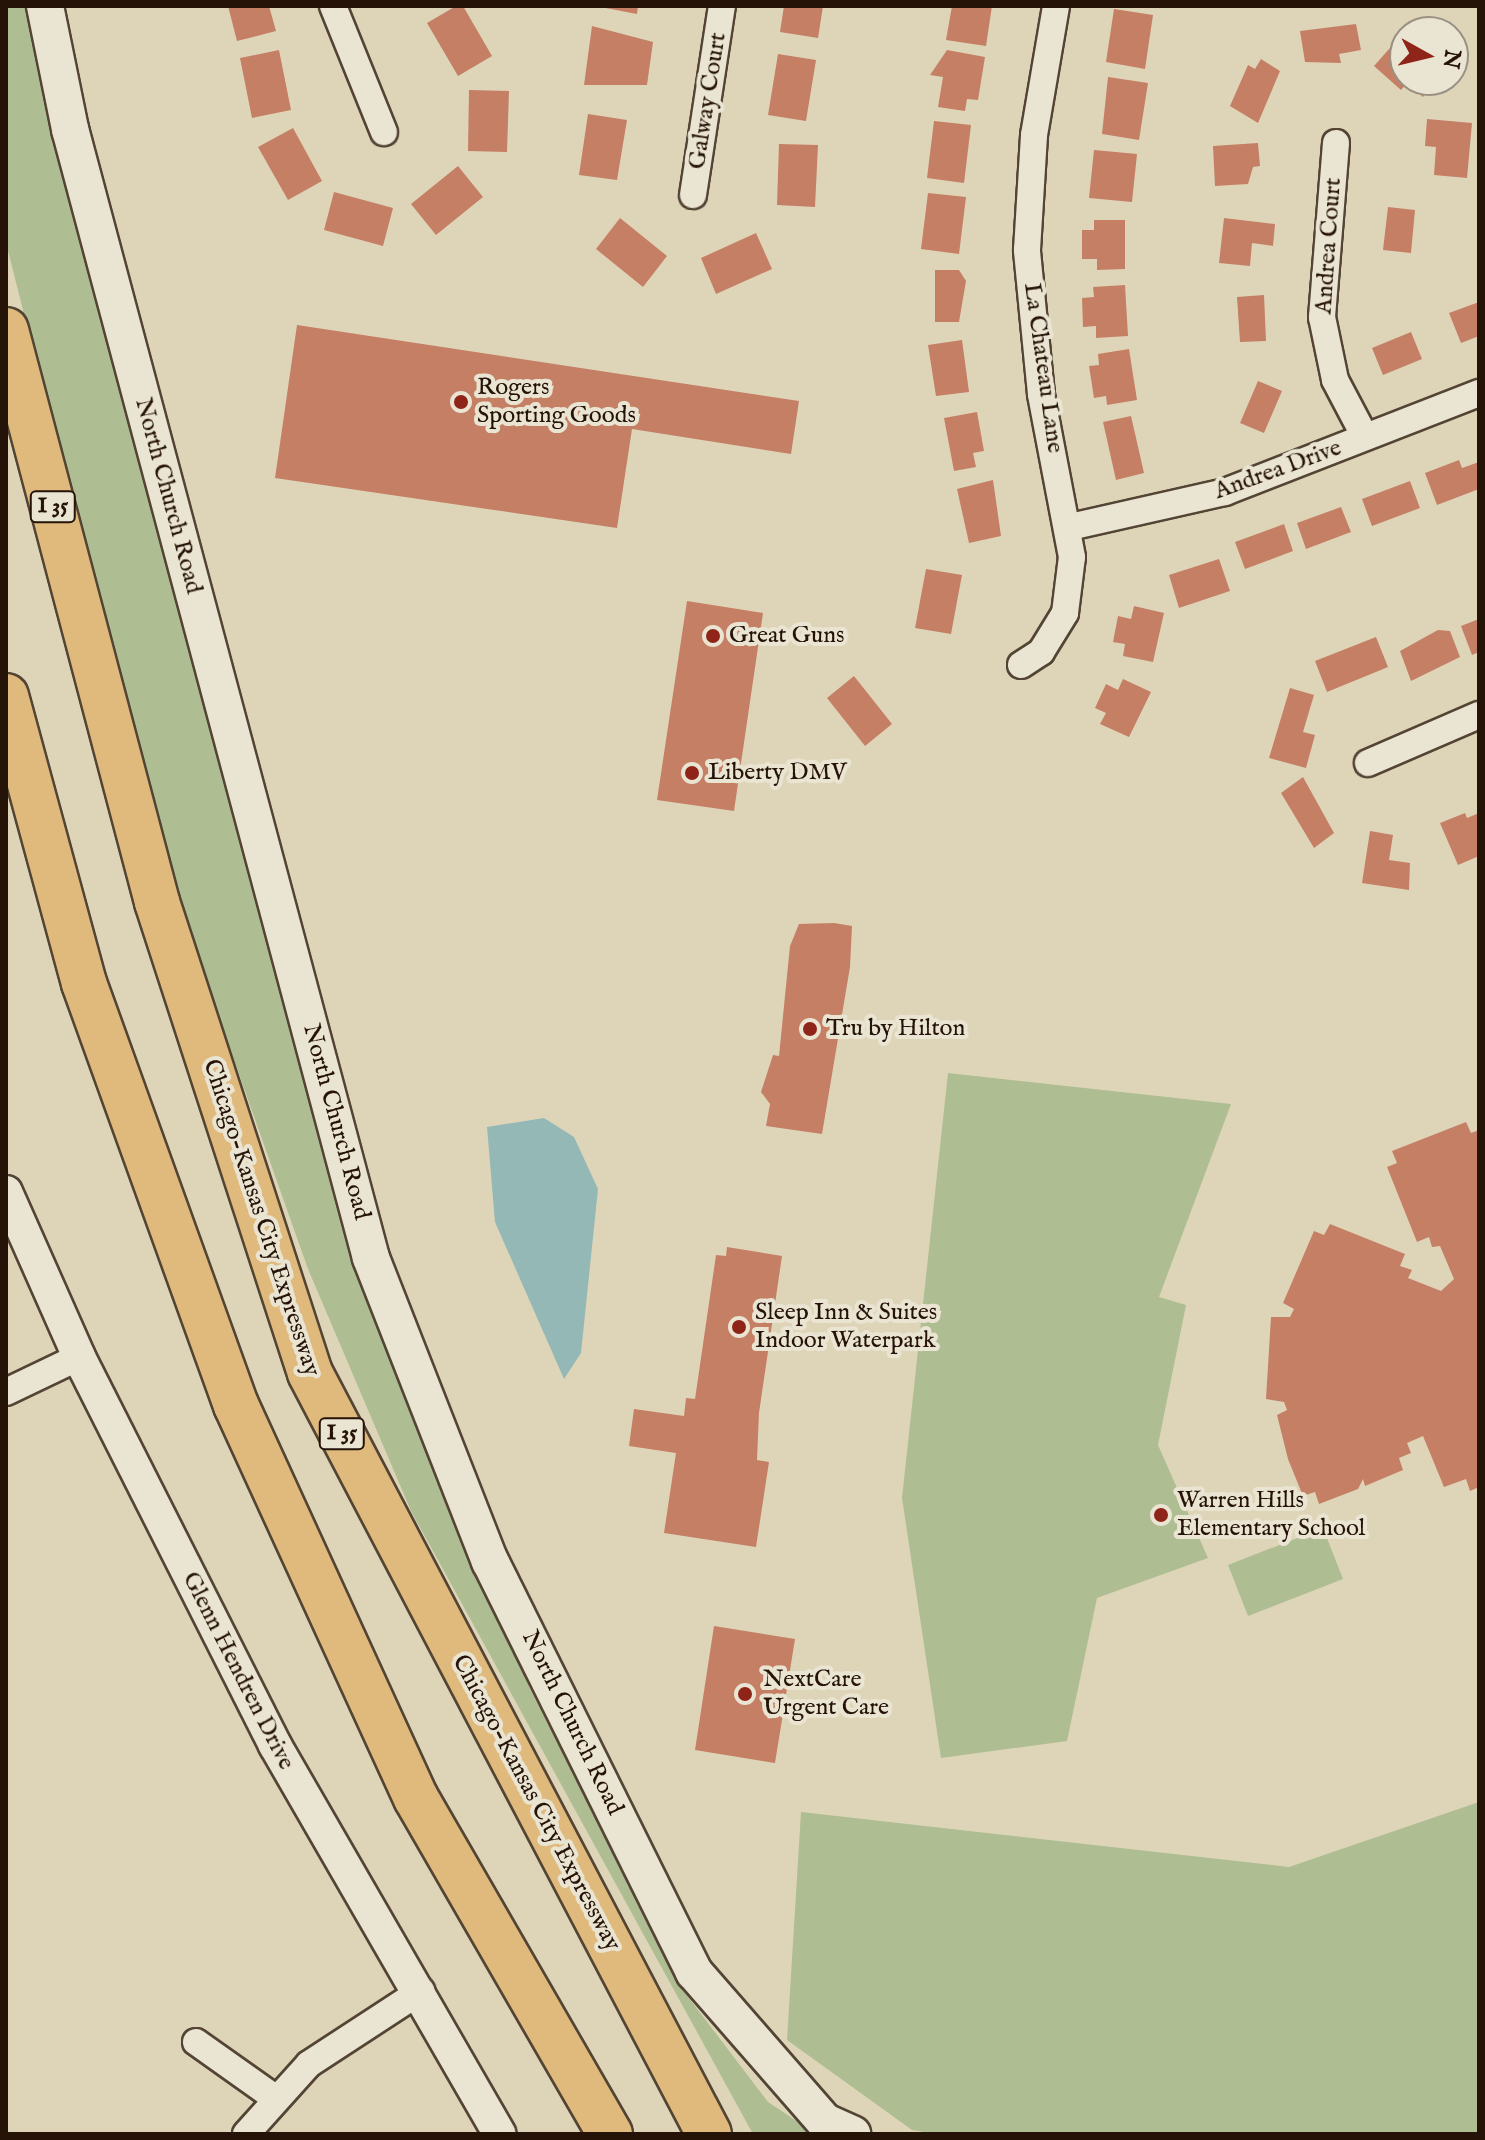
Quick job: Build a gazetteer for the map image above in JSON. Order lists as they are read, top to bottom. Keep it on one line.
{"streets":{"highway":["I 35","Chicago-Kansas City Expressway"],"main road":["North Church Road"],"street":["Galway Court","Andrea Court","La Chateau Lane","Andrea Drive","Glenn Hendren Drive"]},"crossings":[["Andrea Court","Andrea Drive"],["La Chateau Lane","Andrea Drive"]],"places":["Rogers Sporting Goods","Great Guns","Liberty DMV","Tru by Hilton","Sleep Inn & Suites Indoor Waterpark","Warren Hills Elementary School","NextCare Urgent Care"],"north":"right"}
